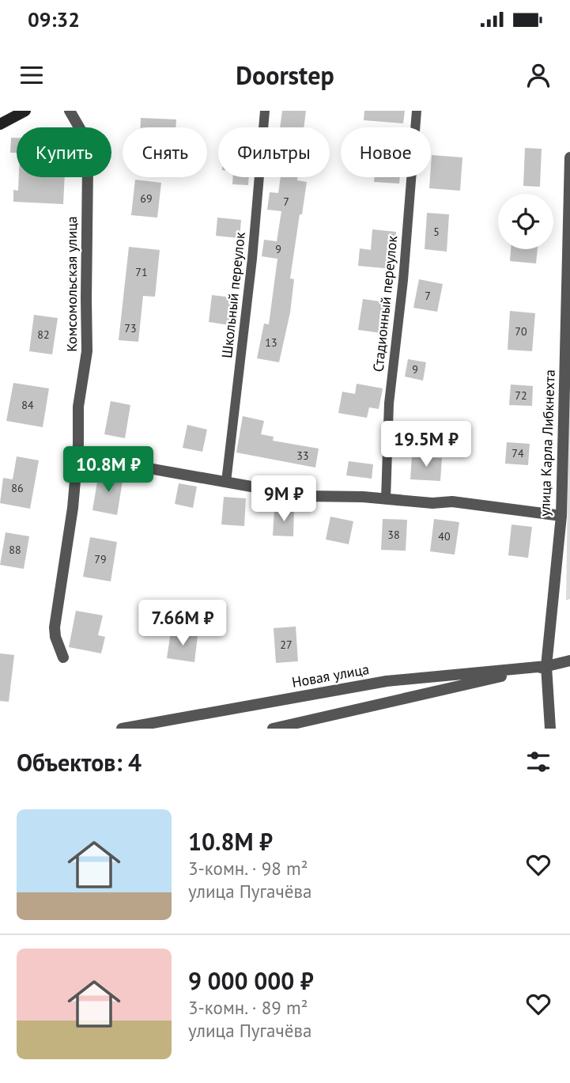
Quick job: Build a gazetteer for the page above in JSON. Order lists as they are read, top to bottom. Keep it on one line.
{"streets":{"street":["Комсомольская улица","улица Карла Либкнехта","Новая улица"],"lane":["Школьный переулок","Стадионный переулок"]},"crossings":[["улица Карла Либкнехта","Новая улица"]],"house_numbers":["69","7","5","9","71","7","73","70","82","13","9","72","84","74","33","86","38","40","88","79","27"],"page":{"status":"09:32","header":"Doorstep","chip":["Купить","Снять","Фильтры","Новое"],"price":["19.5M ₽","10.8M ₽","9M ₽","7.66M ₽"],"heading":"Объектов: 4","list":[{"name":"10.8M ₽","note":"3-комн. · 98 m² · улица Пугачёва"},{"name":"9 000 000 ₽","note":"3-комн. · 89 m² · улица Пугачёва"}]}}
